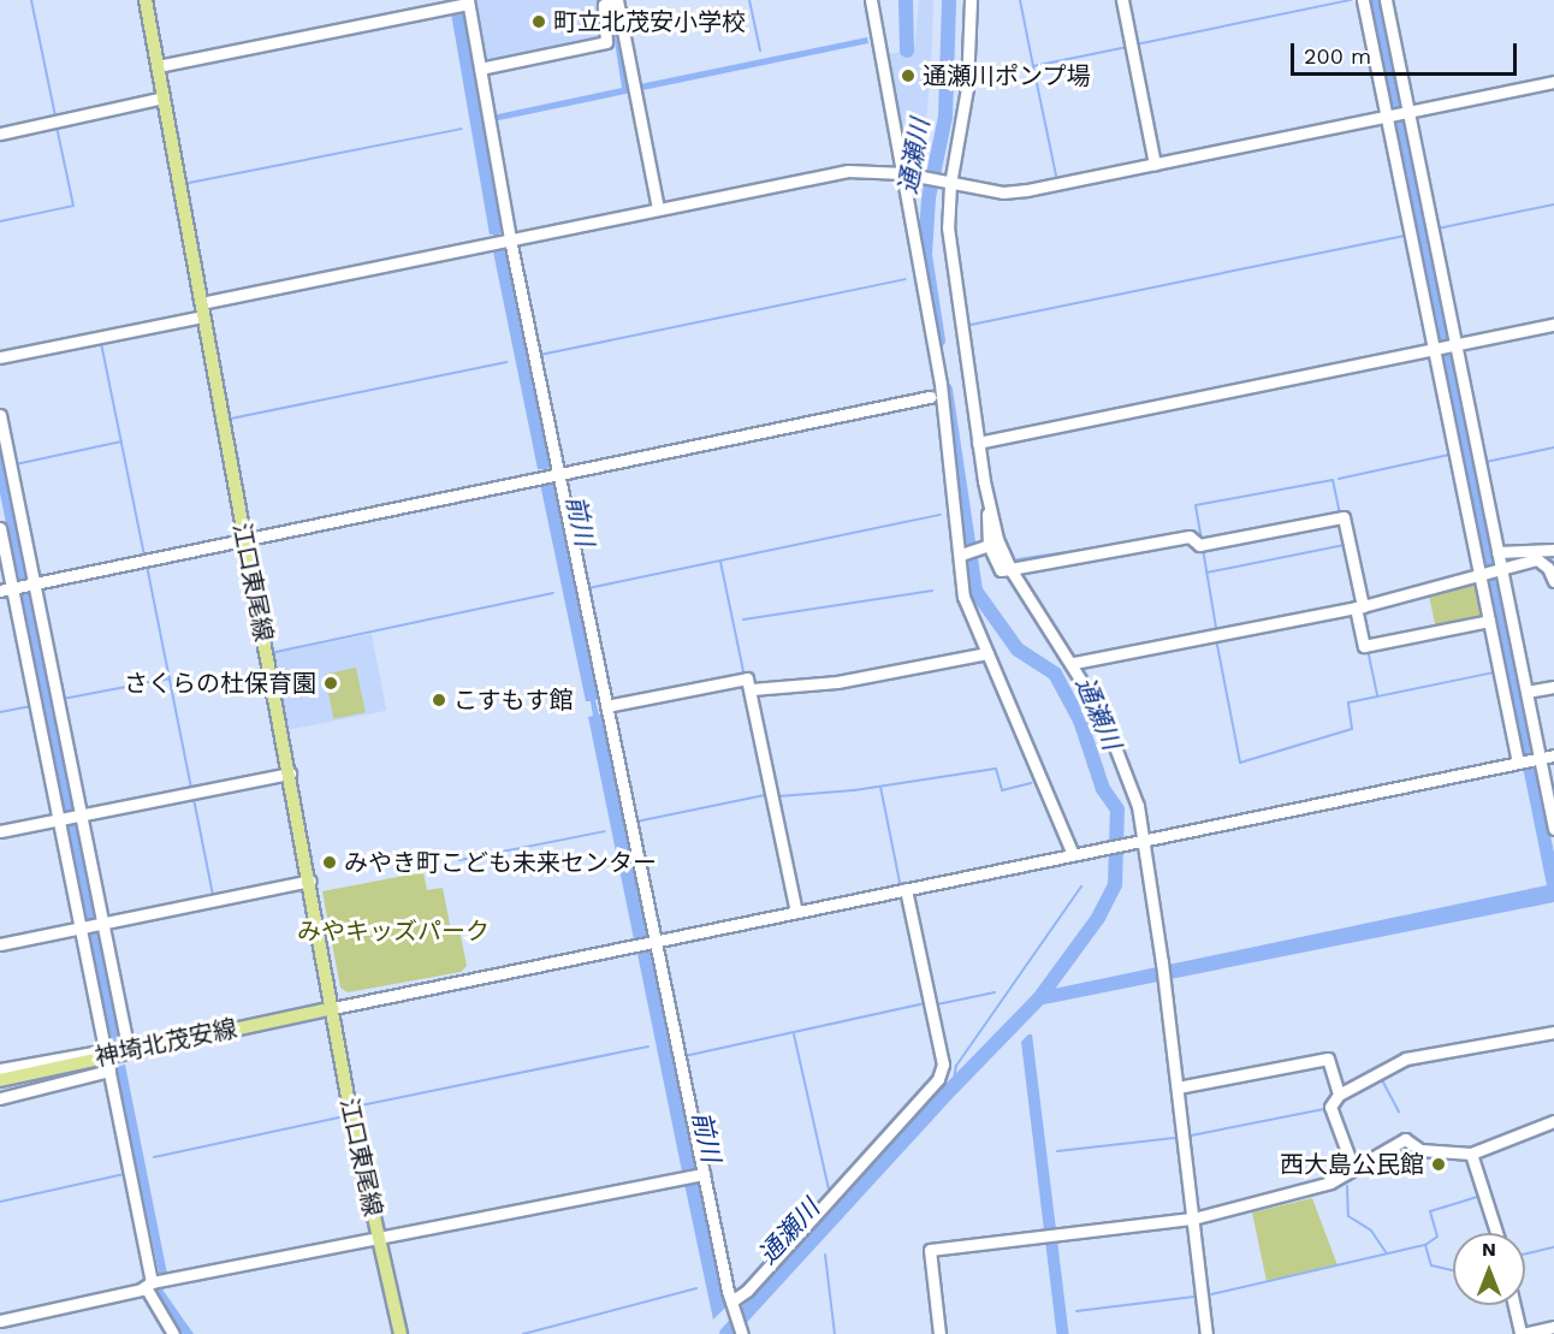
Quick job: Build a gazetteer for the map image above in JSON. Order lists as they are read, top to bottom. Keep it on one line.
{"streets":{"main road":["江口東尾線","神埼北茂安線"]},"crossings":[["江口東尾線","神埼北茂安線"]],"water":["通瀬川","前川"],"parks":["みやキッズパーク"],"places":["町立北茂安小学校","通瀬川ポンプ場","さくらの杜保育園","こすもす館","みやき町こども未来センター","西大島公民館"],"scale_bar":"200 m","north":"top"}
